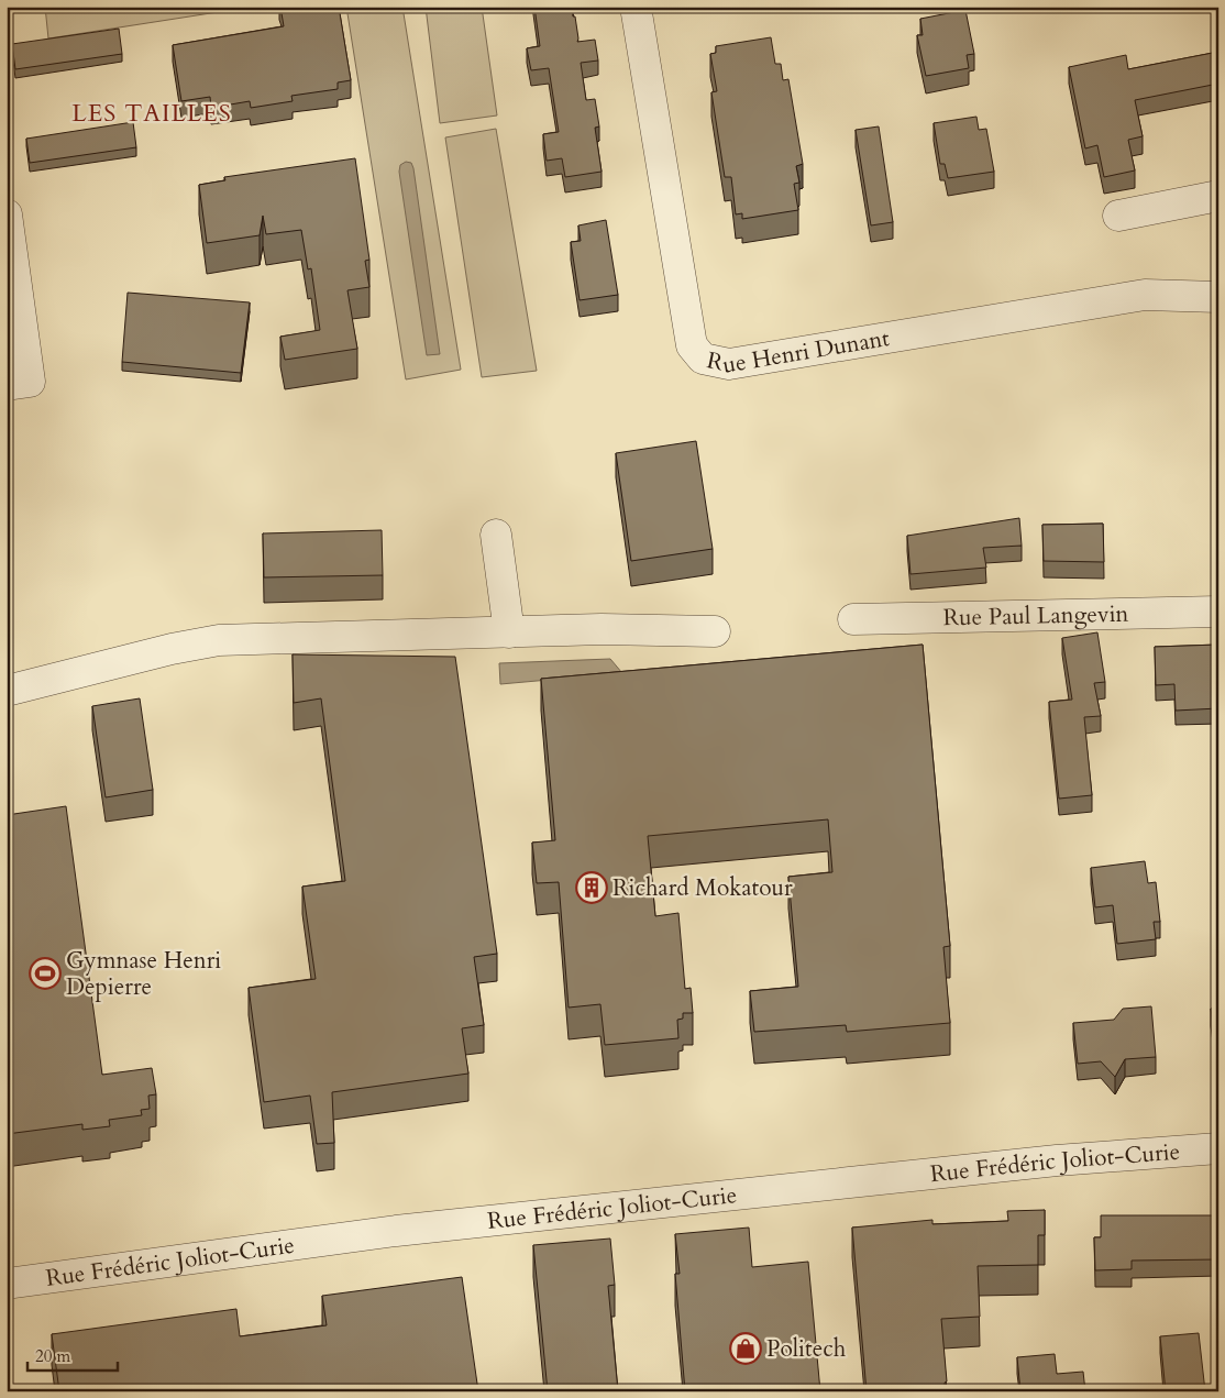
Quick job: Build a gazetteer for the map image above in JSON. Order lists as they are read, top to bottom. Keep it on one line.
{"streets":{"street":["Rue Henri Dunant","Rue Paul Langevin","Rue Frédéric Joliot-Curie"]},"districts":["LES TAILLES"],"places":{"building":["Richard Mokatour"],"sports":["Gymnase Henri Depierre"],"shop":["Politech"]},"scale_bar":"20 m"}
